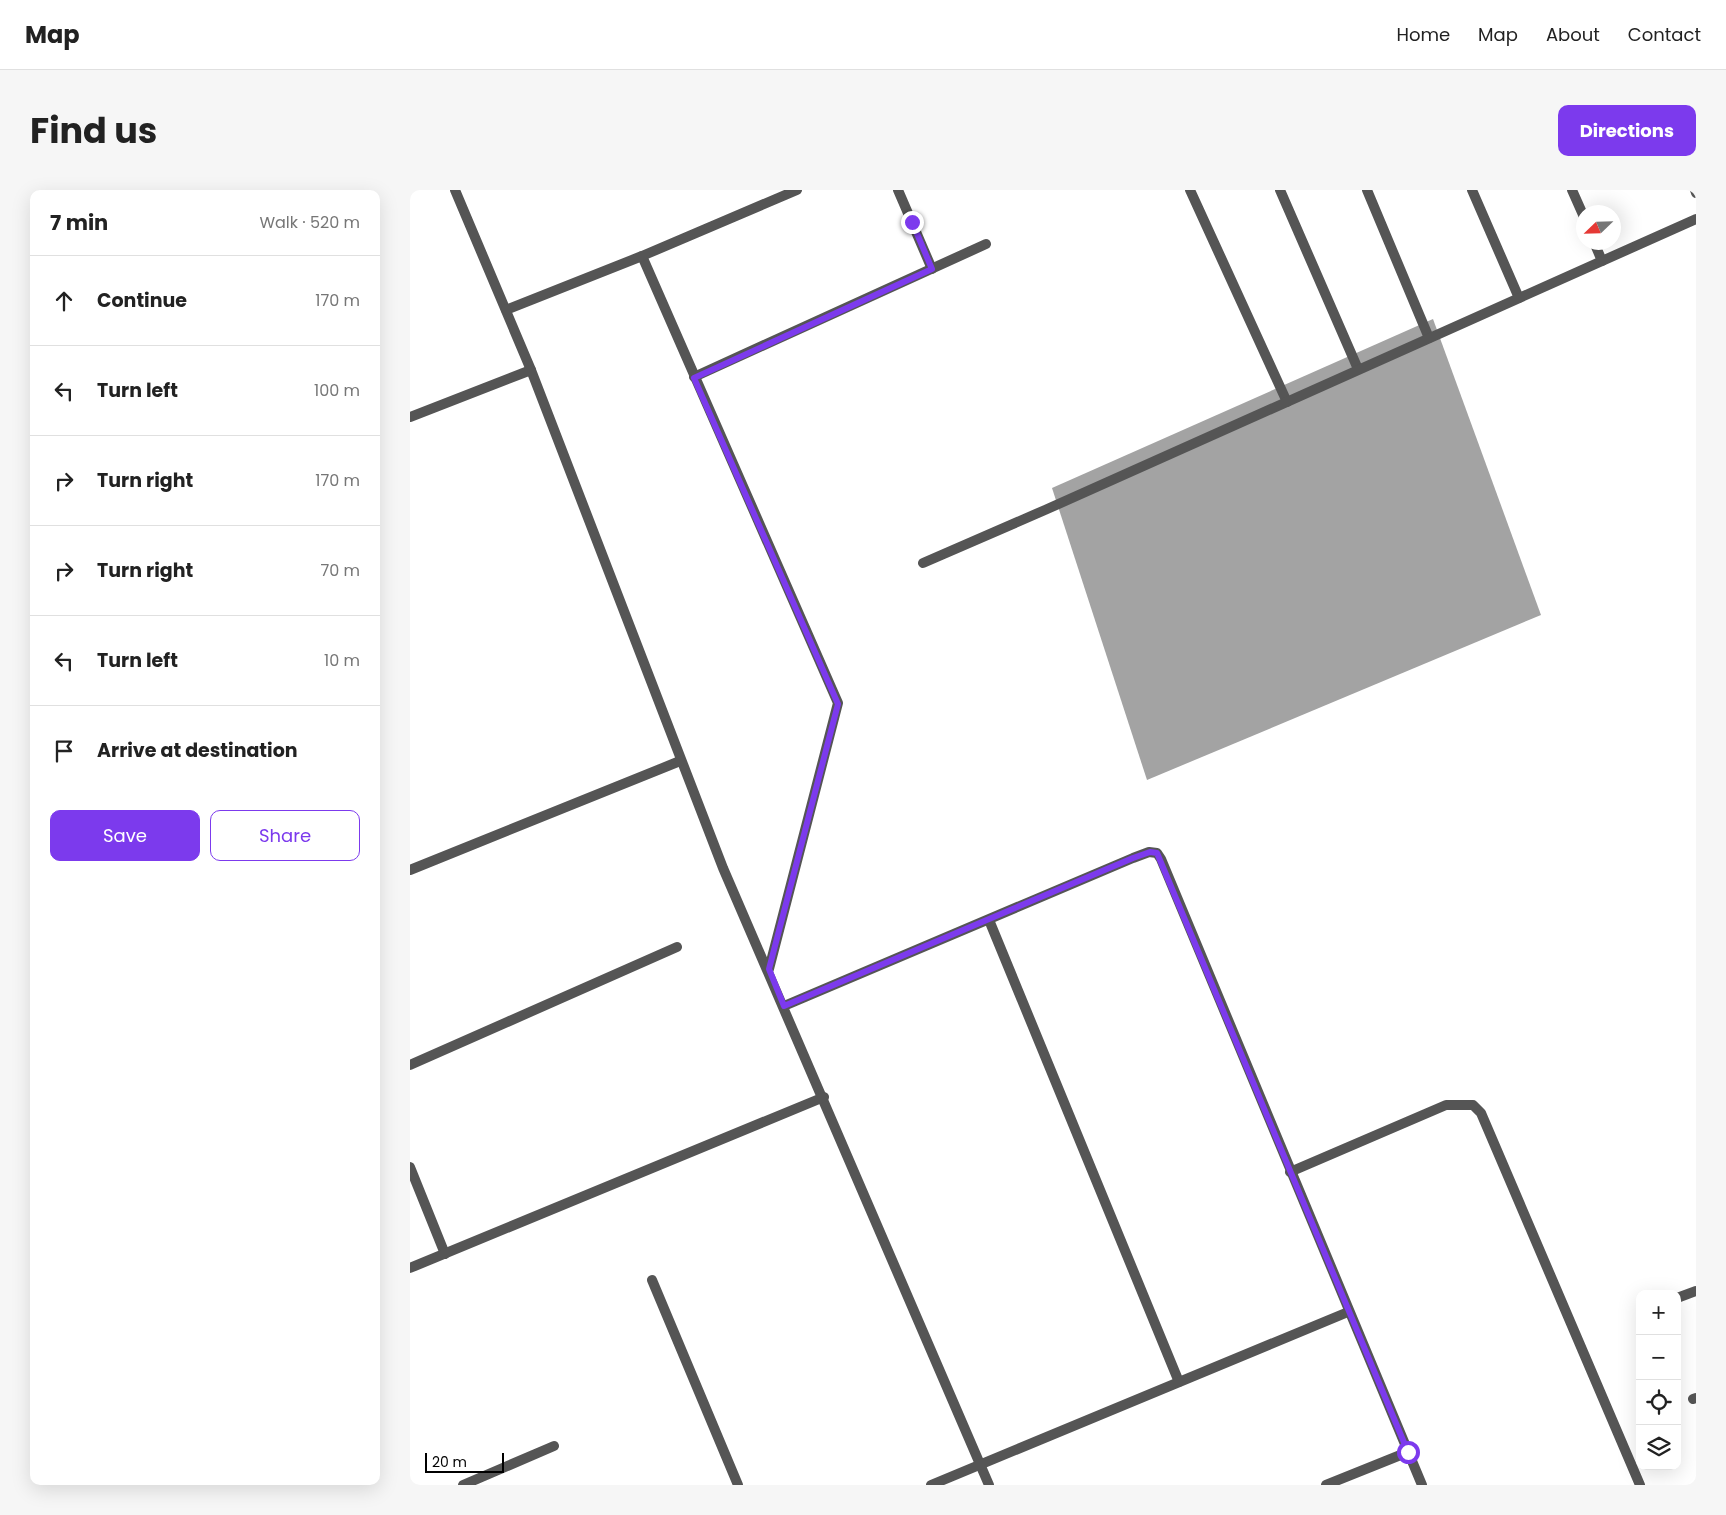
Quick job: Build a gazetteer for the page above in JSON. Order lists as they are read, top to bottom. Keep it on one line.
{"scale_bar":"20 m","north":"bottom left","page":{"header":"Map","nav":["Home","Map","About","Contact"],"title":"Find us","buttons":["Directions",["Save","Share"]],"heading":["7 min","Walk · 520 m"],"list":[["Continue","170 m"],["Turn left","100 m"],["Turn right","170 m"],["Turn right","70 m"],["Turn left","10 m"],"Arrive at destination"],"map_buttons":["+","−"],"scale":"20 m"}}
